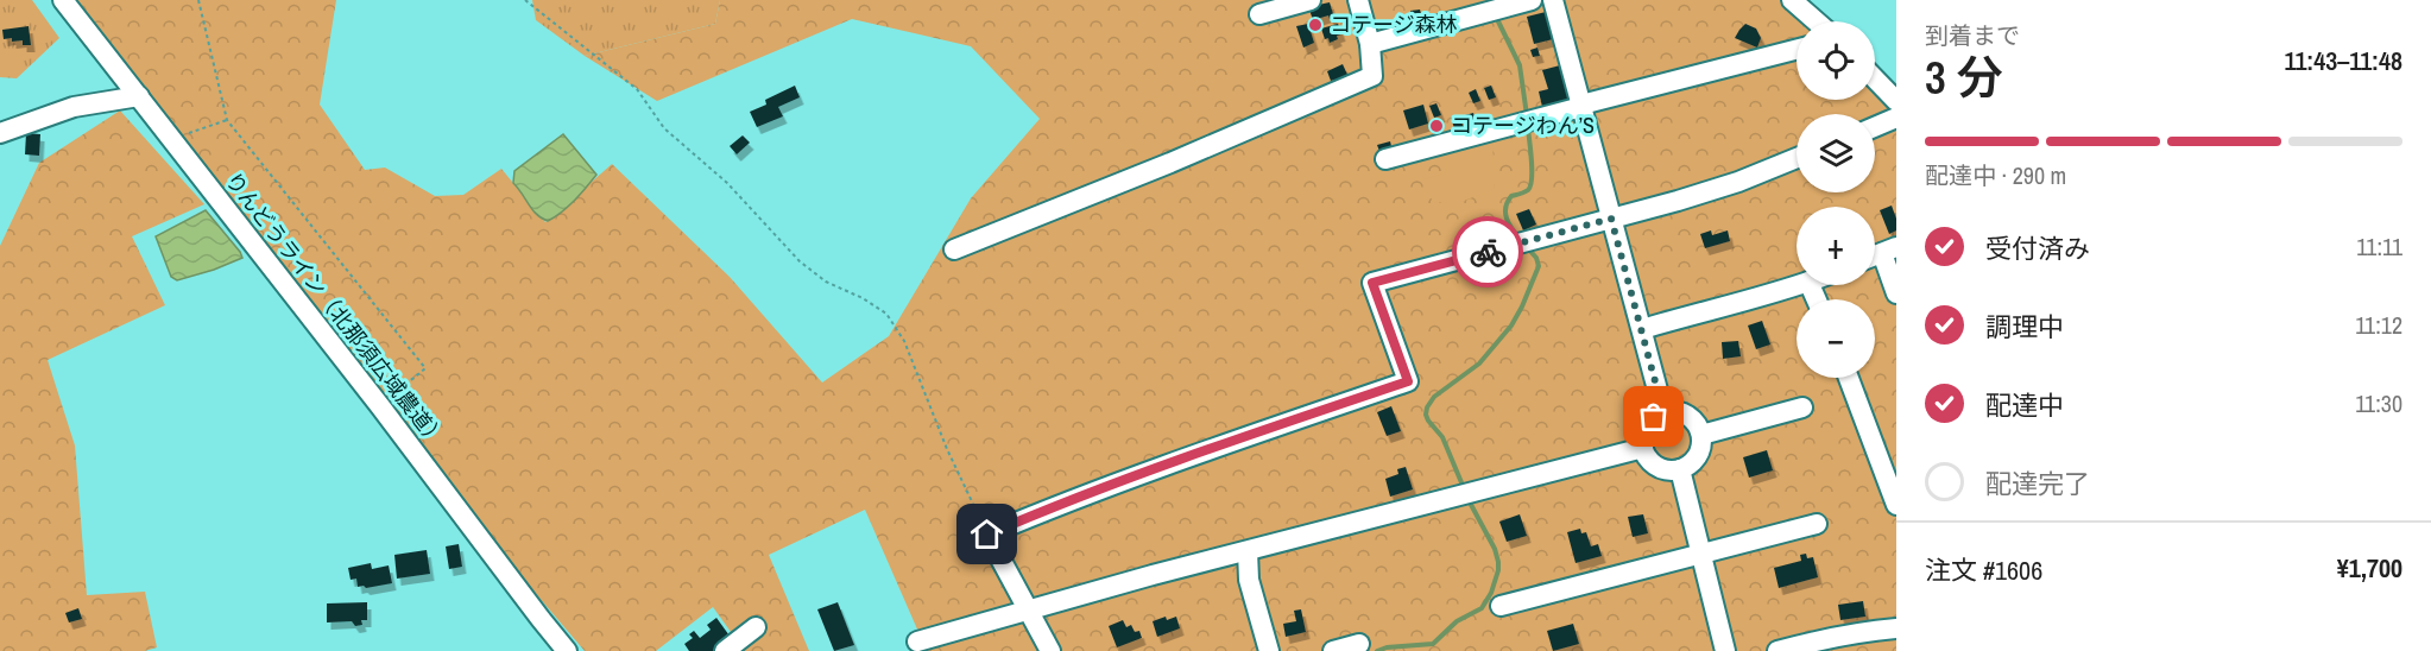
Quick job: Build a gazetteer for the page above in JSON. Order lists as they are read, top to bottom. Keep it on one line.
{"streets":{"street":["りんどうライン（北那須広域農道）"]},"places":["コテージ森林","コテージわん’S"],"page":{"heading":["3 分","到着まで","11:43–11:48"],"panel":["注文 #1606","¥1,700"],"map_buttons":["+","−"],"bar":"配達中 · 290 m","list":[["受付済み","11:11"],["調理中","11:12"],["配達中","11:30"],"配達完了"]}}
